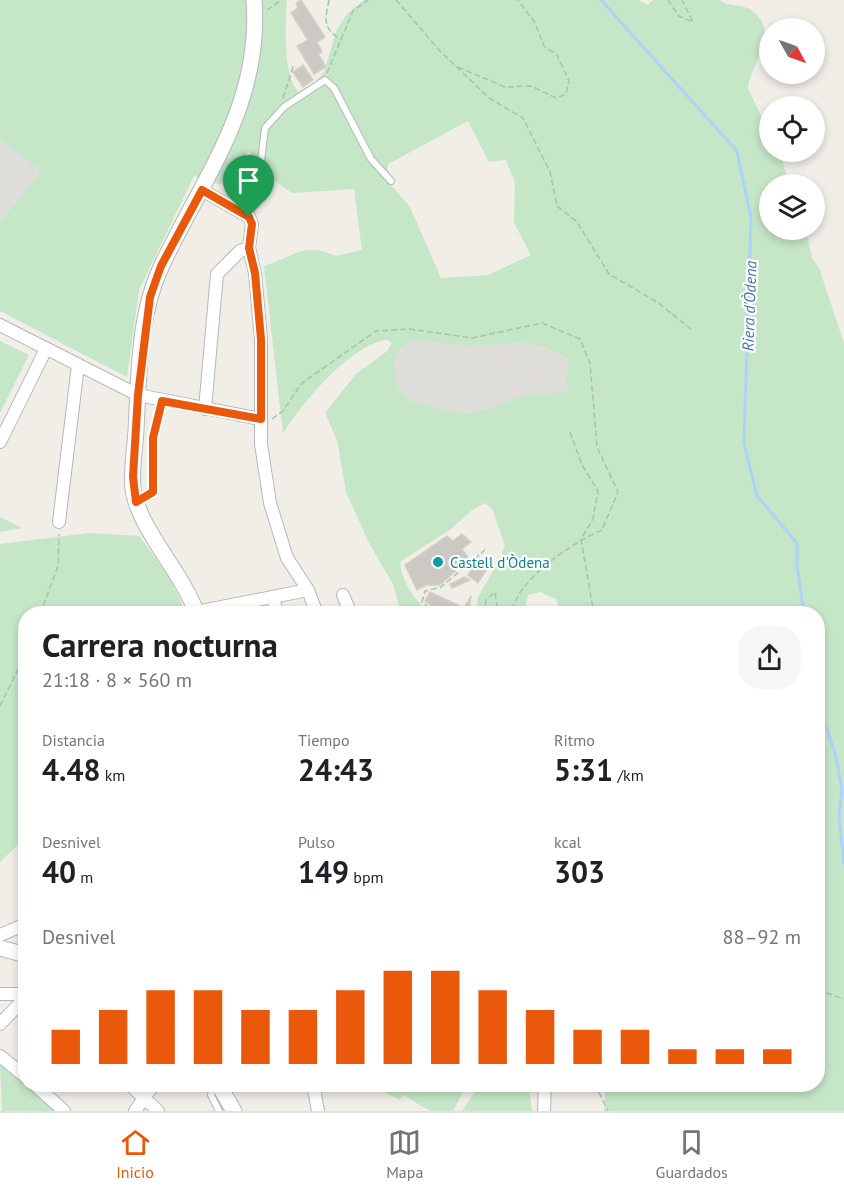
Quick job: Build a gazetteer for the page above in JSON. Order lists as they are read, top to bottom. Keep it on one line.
{"water":["Riera d'Òdena"],"places":["Castell d'Òdena"],"north":"bottom right","page":{"heading":["Carrera nocturna","21:18 · 8 × 560 m"],"stats":[["Distancia","4.48 km"],["Tiempo","24:43"],["Ritmo","5:31 /km"],["Desnivel","40 m"],["Pulso","149 bpm"],["kcal","303"]],"chart":["Desnivel","88–92 m"],"tabs":["Inicio","Mapa","Guardados"]}}
